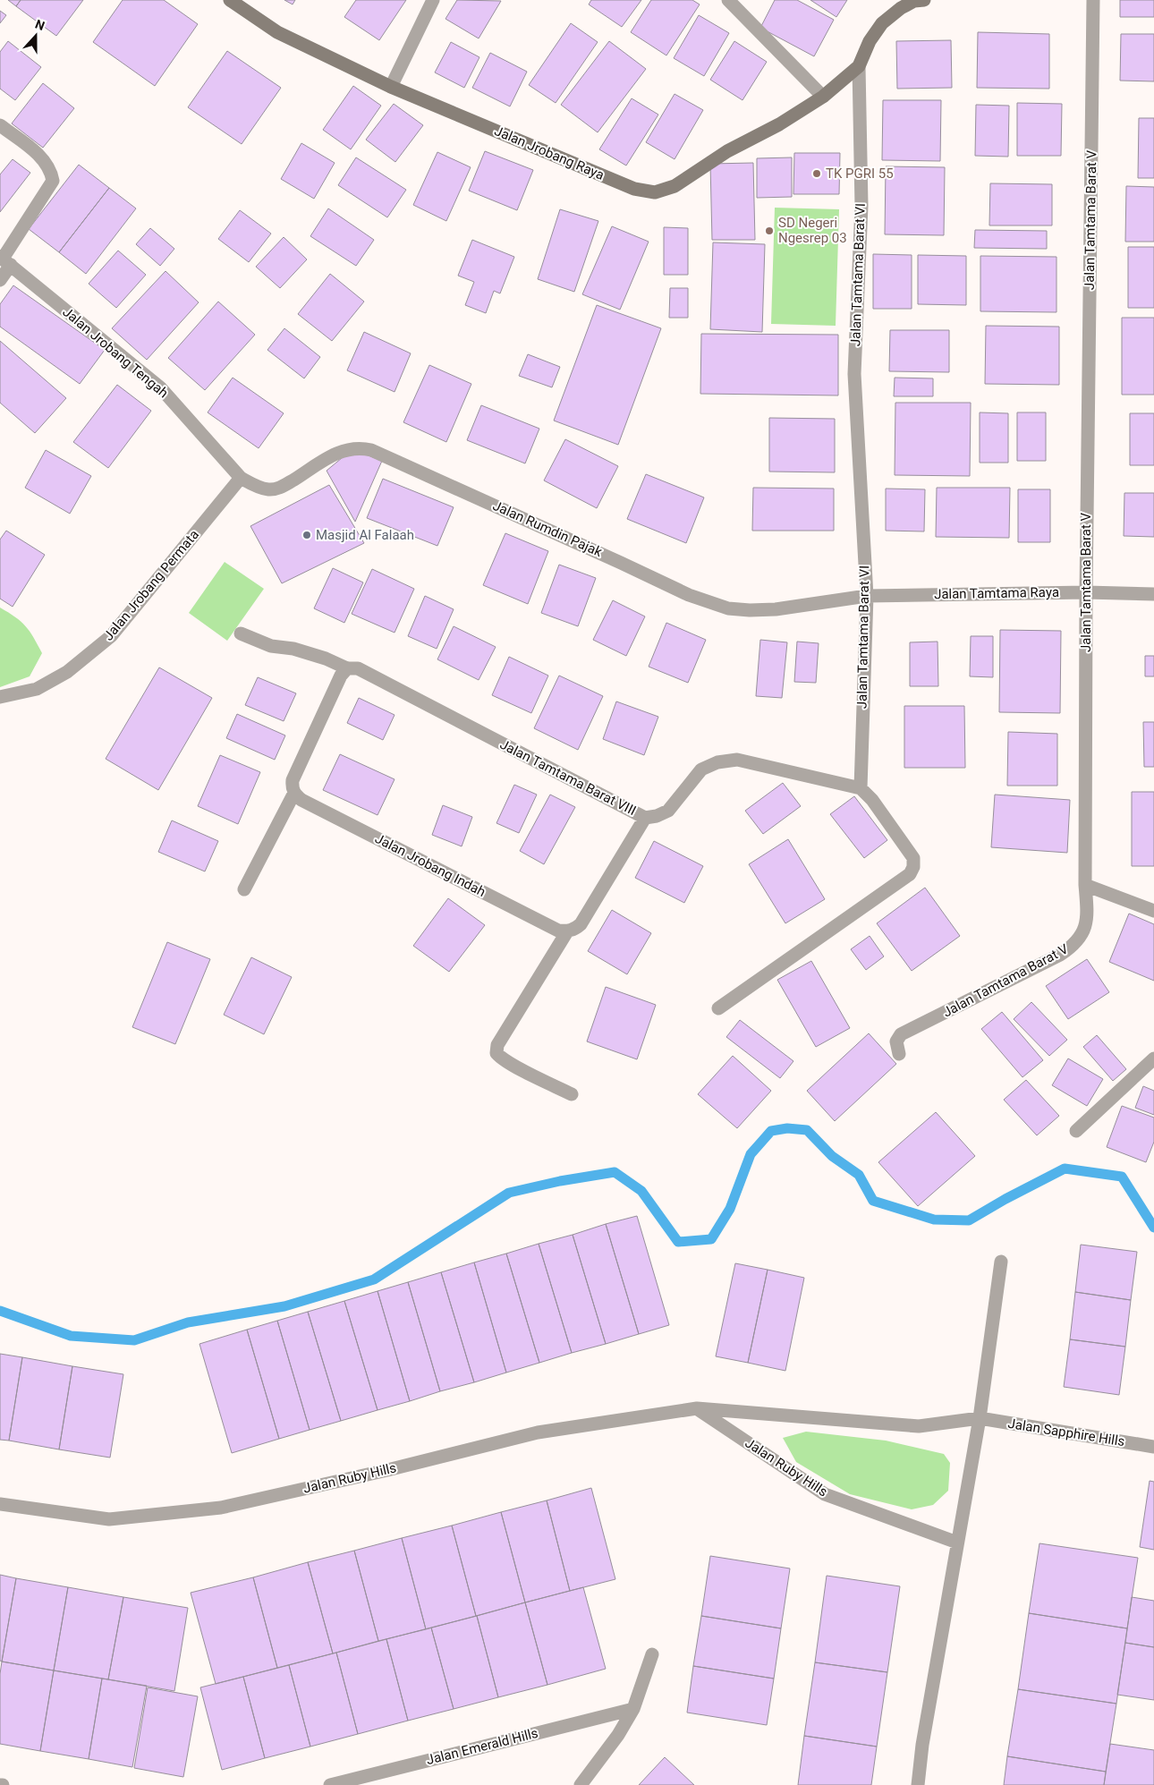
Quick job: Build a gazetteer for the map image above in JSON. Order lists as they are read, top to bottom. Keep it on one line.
{"streets":{"street":["Jalan Jrobang Raya","Jalan Tamtama Barat V","Jalan Tamtama Barat VI","Jalan Jrobang Tengah","Jalan Rumdin Pajak","Jalan Jrobang Permata","Jalan Tamtama Raya","Jalan Tamtama Barat VIII","Jalan Jrobang Indah","Jalan Sapphire Hills","Jalan Ruby Hills","Jalan Emerald Hills"]},"crossings":[["Jalan Jrobang Raya","Jalan Tamtama Barat VI"],["Jalan Tamtama Barat V","Jalan Tamtama Raya"],["Jalan Tamtama Barat VI","Jalan Rumdin Pajak"],["Jalan Tamtama Barat VI","Jalan Tamtama Raya"],["Jalan Tamtama Barat VI","Jalan Tamtama Barat VIII"],["Jalan Jrobang Tengah","Jalan Rumdin Pajak"],["Jalan Jrobang Tengah","Jalan Jrobang Permata"],["Jalan Rumdin Pajak","Jalan Jrobang Permata"],["Jalan Rumdin Pajak","Jalan Tamtama Raya"],["Jalan Sapphire Hills","Jalan Ruby Hills"]],"places":["TK PGRI 55","SD Negeri Ngesrep 03","Masjid Al Falaah"],"north":"top"}
